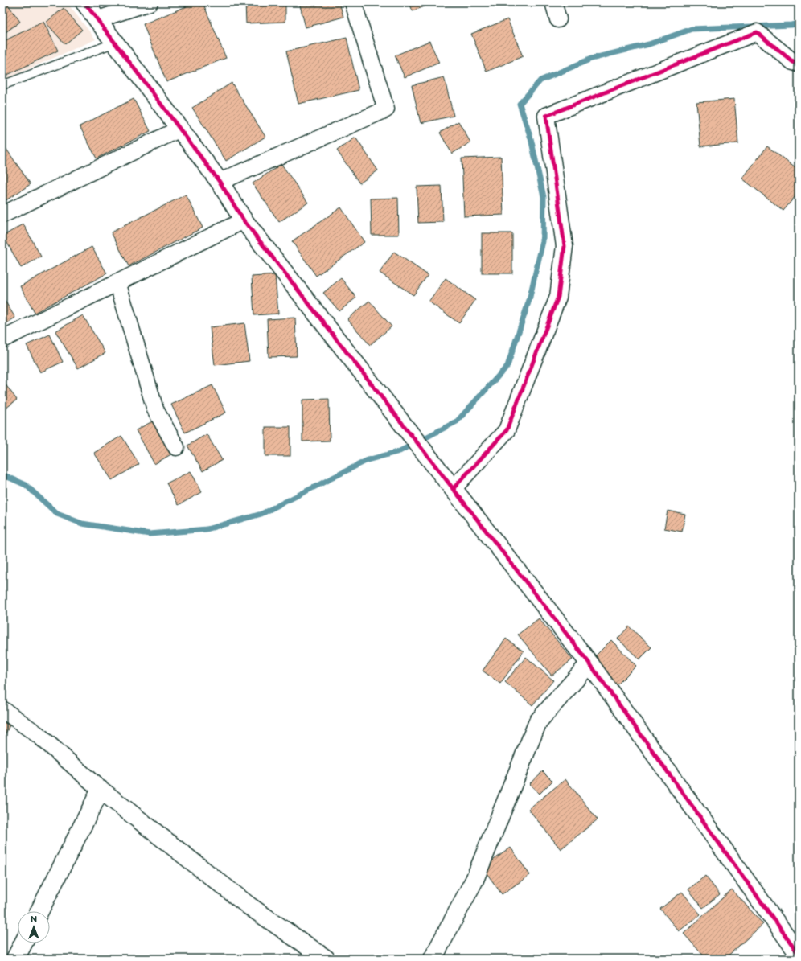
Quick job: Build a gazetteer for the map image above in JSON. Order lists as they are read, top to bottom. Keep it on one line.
{"north":"top"}
